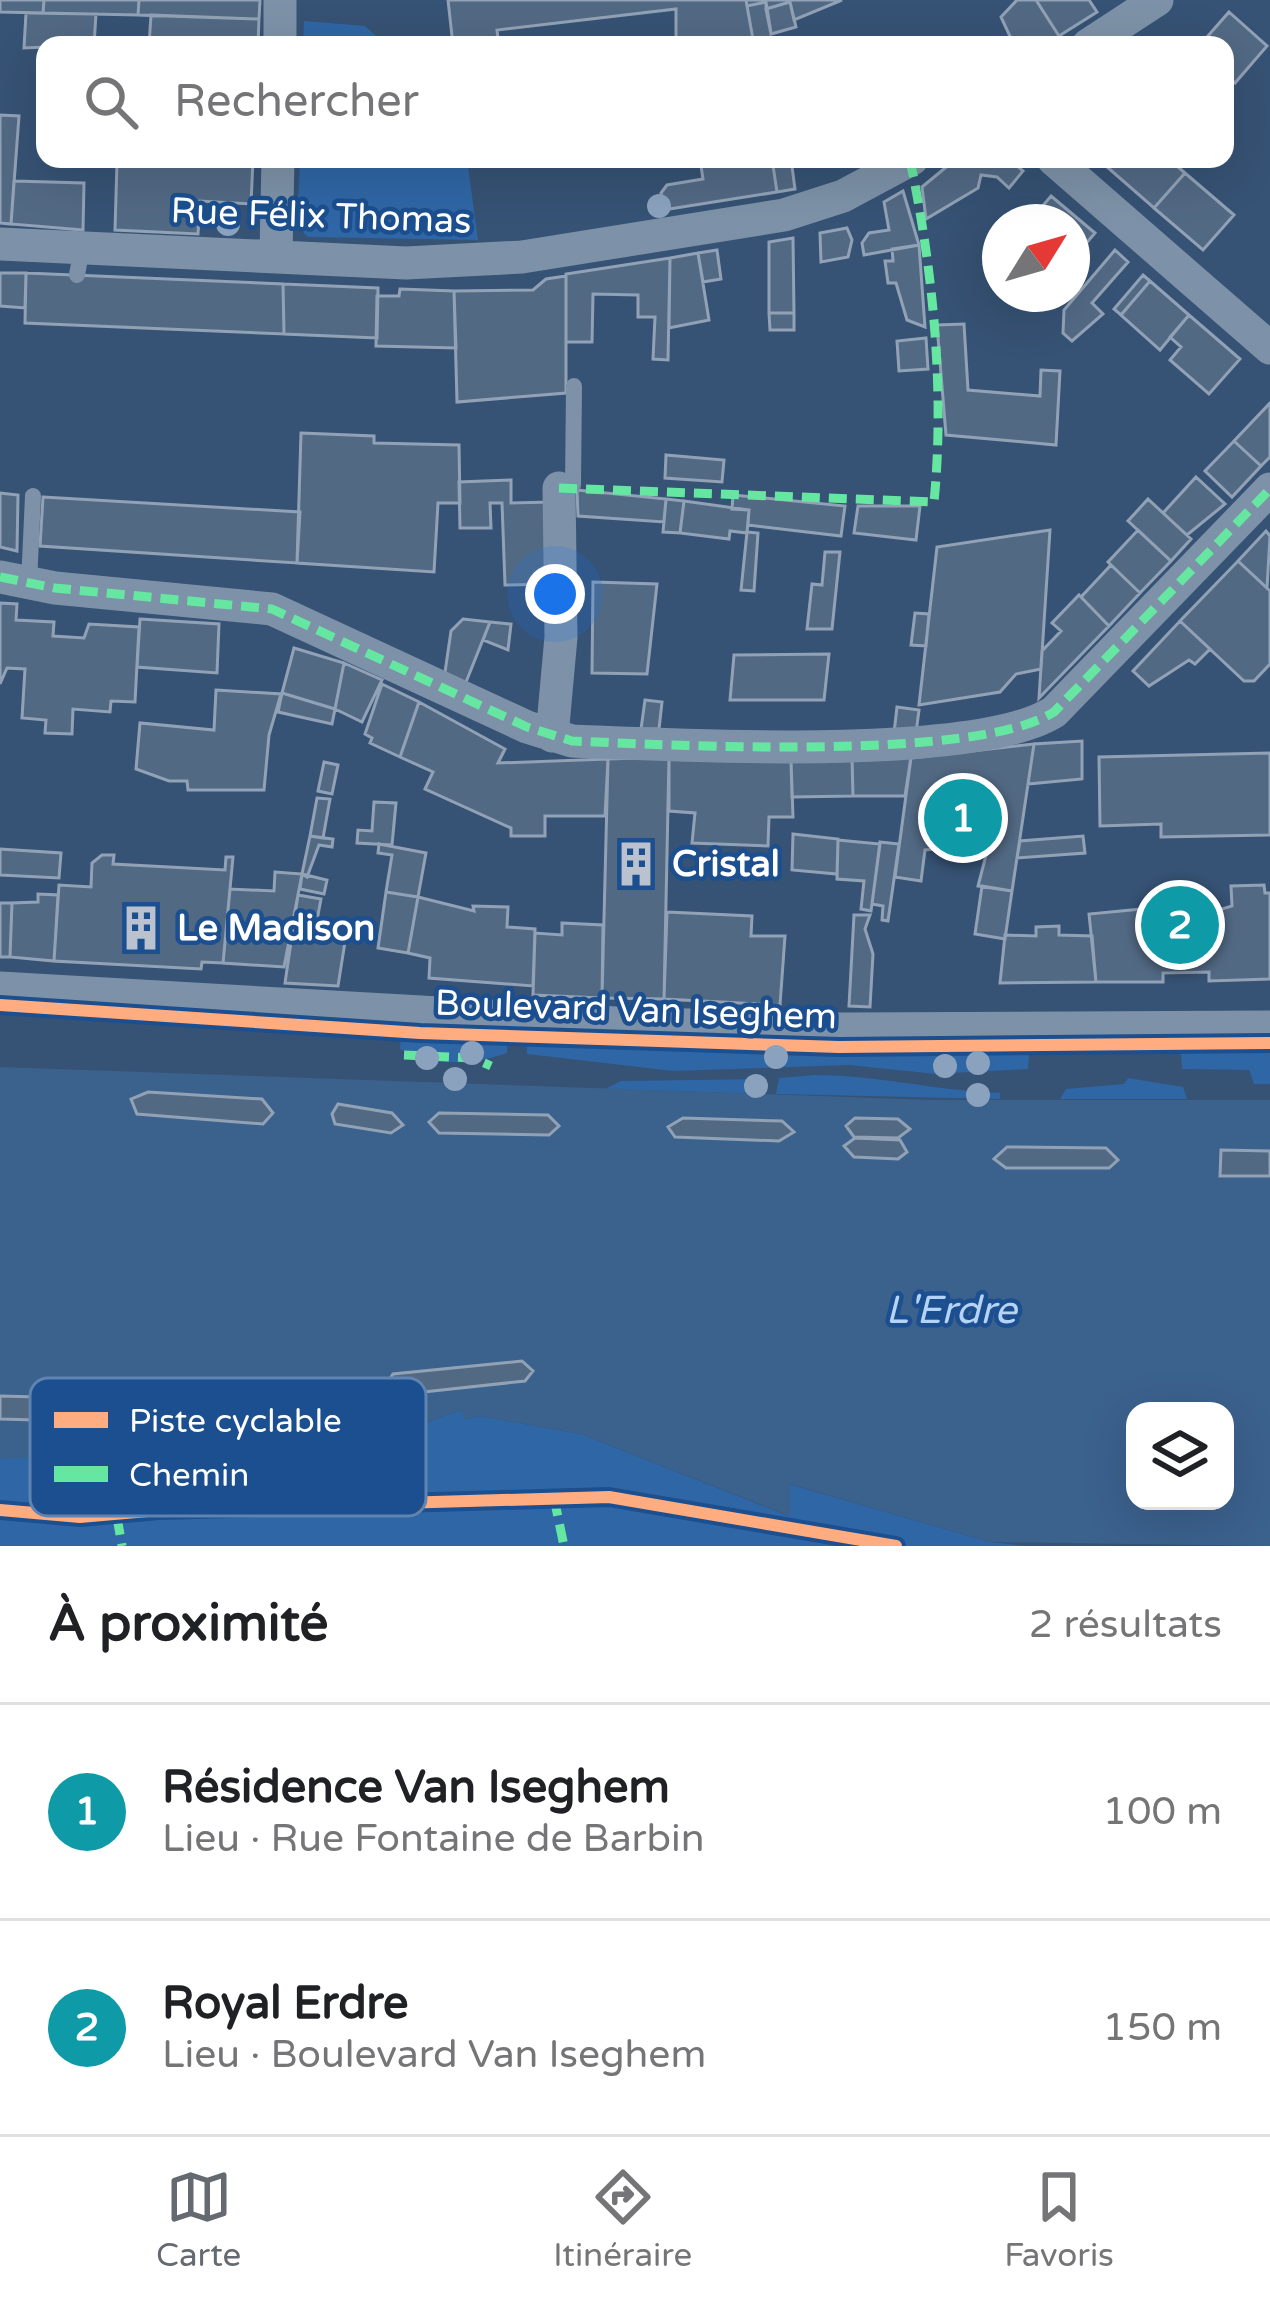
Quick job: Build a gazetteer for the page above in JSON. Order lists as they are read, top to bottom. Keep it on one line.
{"streets":{"street":["Rue Félix Thomas","Boulevard Van Iseghem"]},"water":["L'Erdre"],"places":{"building":["Cristal","Le Madison"]},"legend":["Piste cyclable","Chemin"],"north":"top right","page":{"search":"Rechercher","pins":["1","2"],"heading":["À proximité","2 résultats"],"list":[{"mark":"1","name":"Résidence Van Iseghem","note":"Lieu · Rue Fontaine de Barbin","value":"100 m"},{"mark":"2","name":"Royal Erdre","note":"Lieu · Boulevard Van Iseghem","value":"150 m"}],"nav":["Carte","Itinéraire","Favoris"]}}
